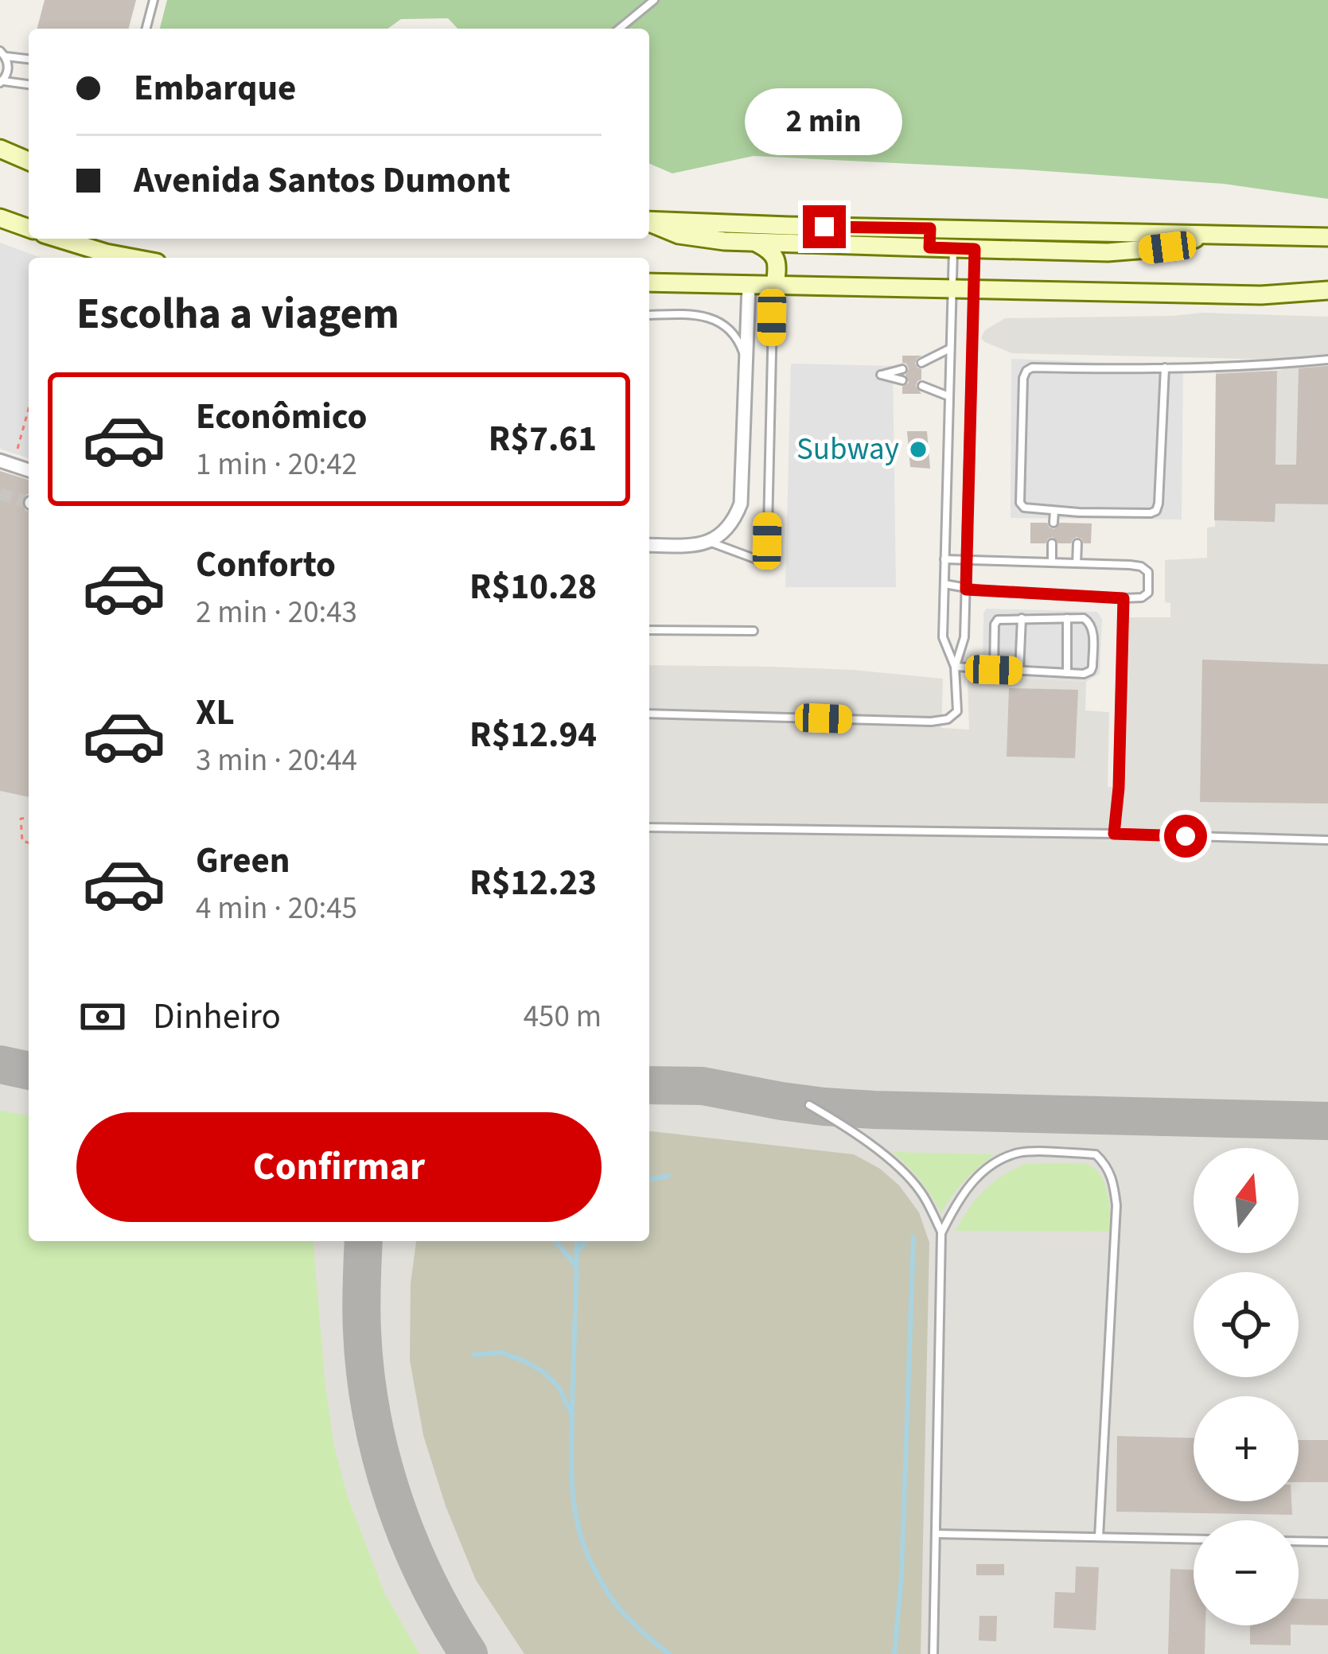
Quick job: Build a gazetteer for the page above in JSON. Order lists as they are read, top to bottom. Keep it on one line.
{"places":["Subway"],"north":"top","page":{"banner":["Embarque","Avenida Santos Dumont"],"bubble":"2 min","heading":"Escolha a viagem","list":[{"name":"Econômico","note":"1 min · 20:42","value":"R$7.61"},{"name":"Conforto","note":"2 min · 20:43","value":"R$10.28"},{"name":"XL","note":"3 min · 20:44","value":"R$12.94"},{"name":"Green","note":"4 min · 20:45","value":"R$12.23"}],"pay":["Dinheiro","450 m"],"buttons":"Confirmar","map_buttons":["+","−"]}}
